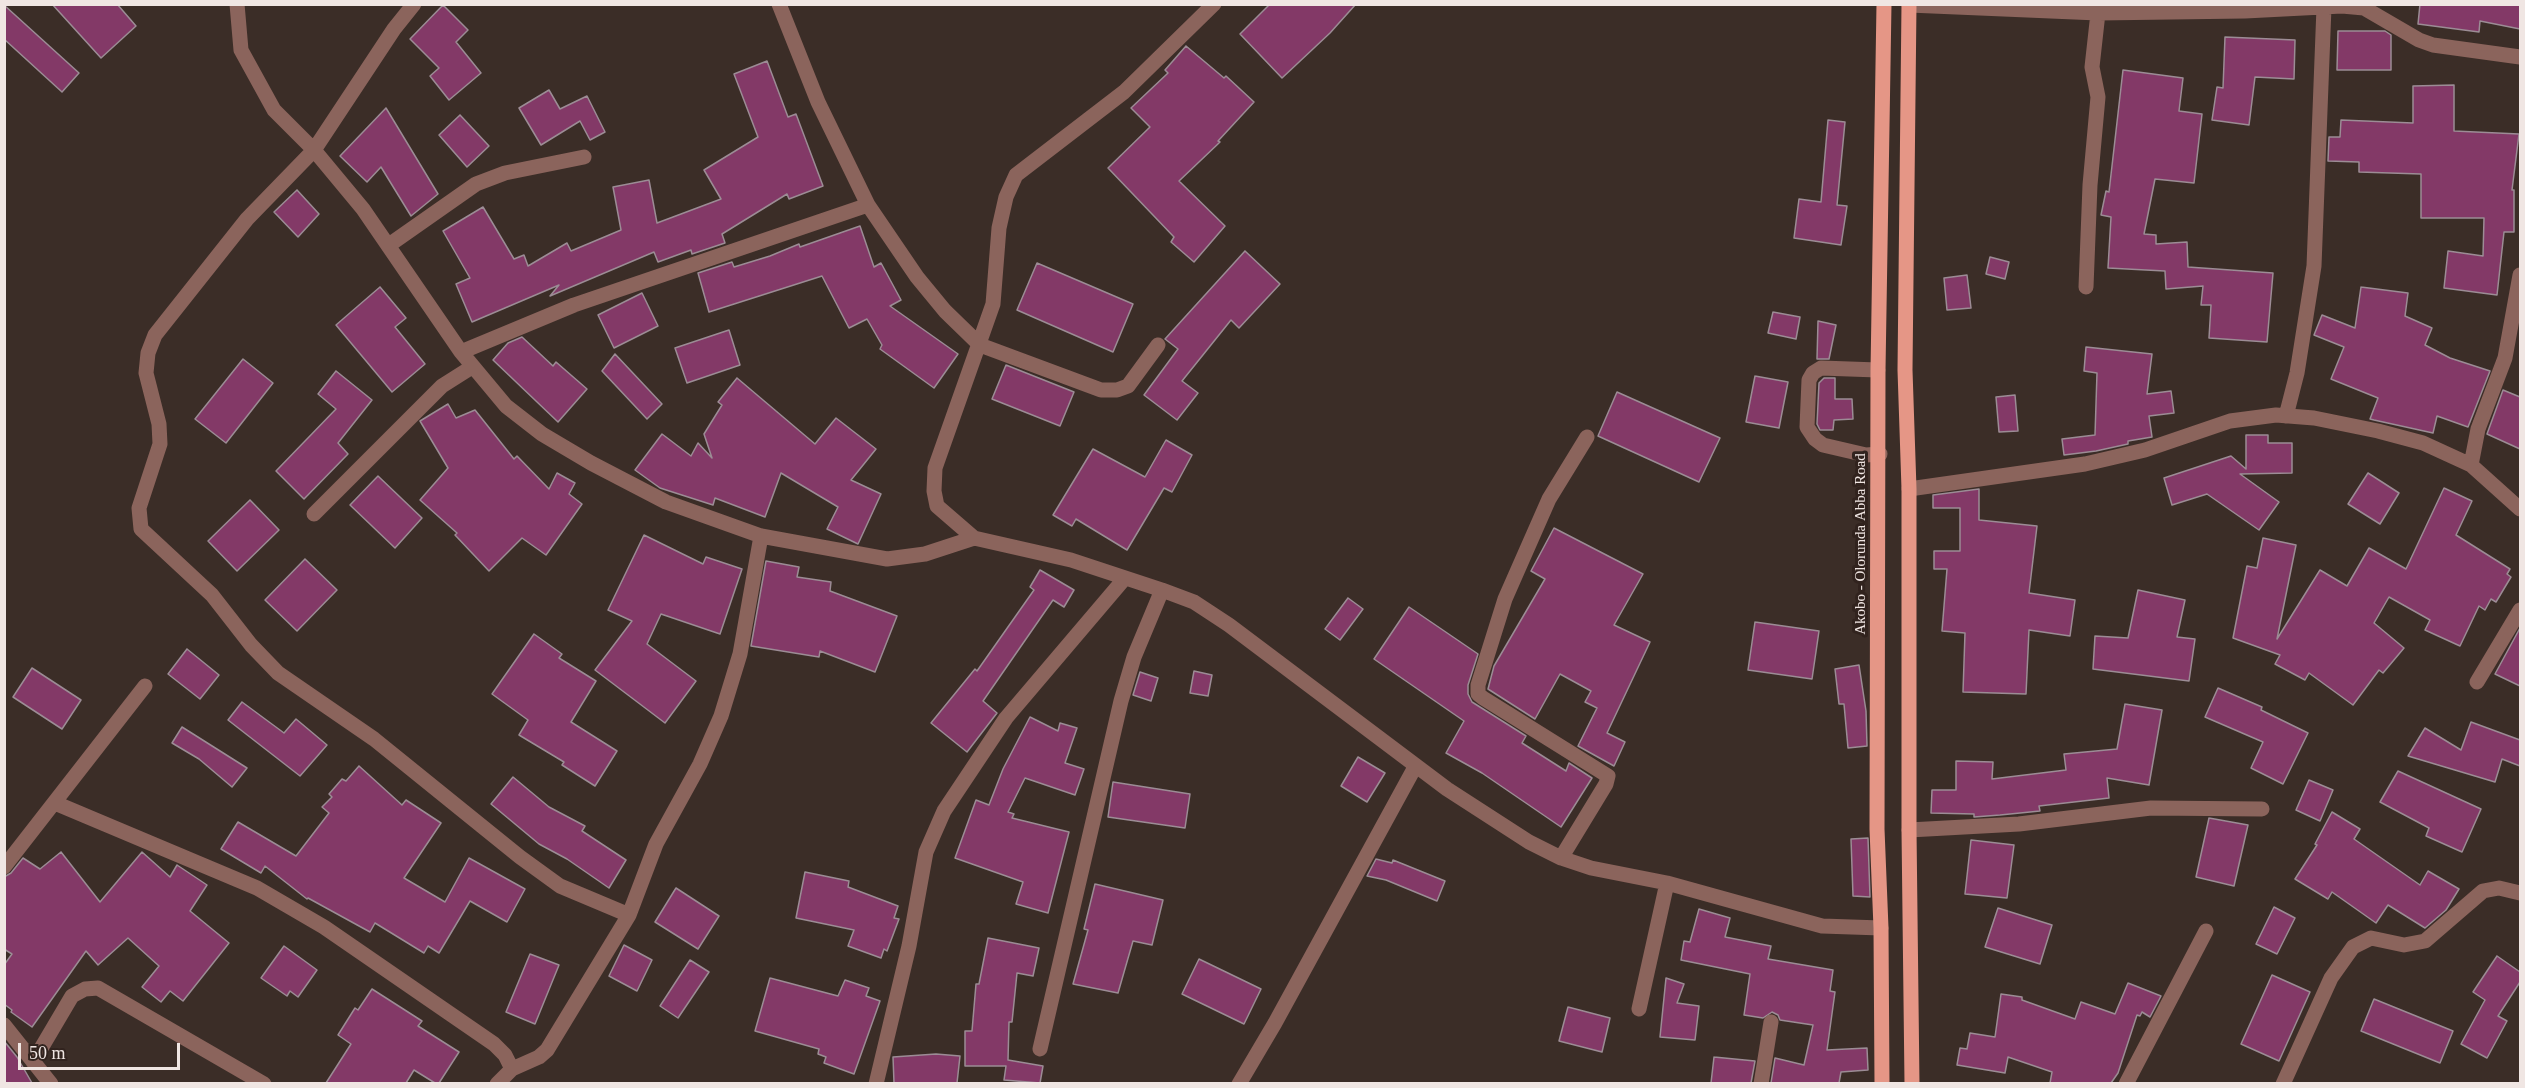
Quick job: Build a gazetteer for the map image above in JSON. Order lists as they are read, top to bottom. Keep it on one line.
{"streets":{"main road":["Akobo - Olorunda Abba Road"]},"scale_bar":"50 m"}
